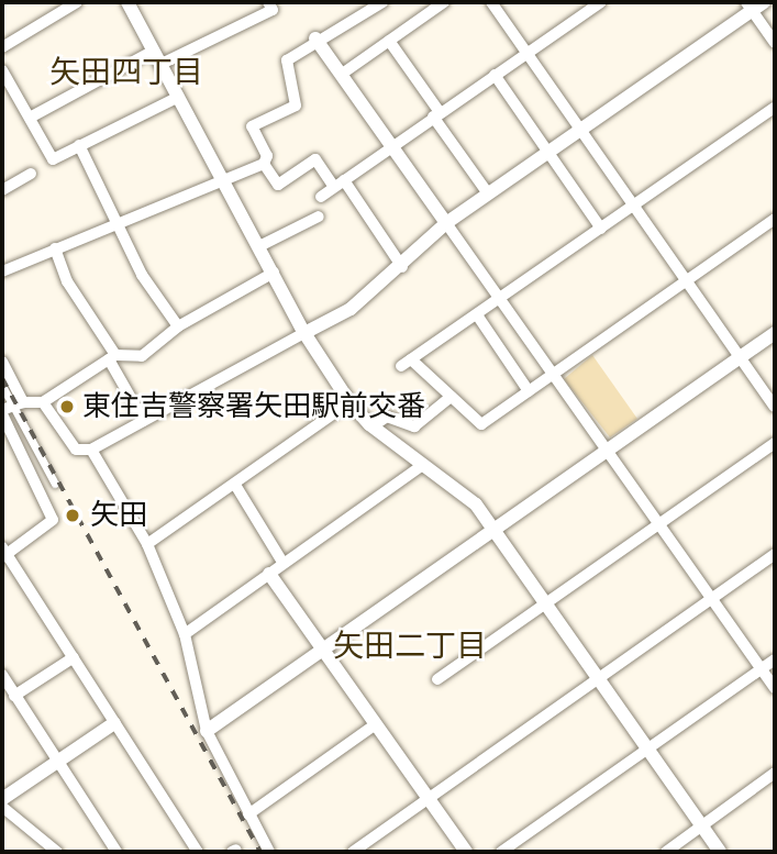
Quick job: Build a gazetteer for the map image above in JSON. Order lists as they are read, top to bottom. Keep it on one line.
{"districts":["矢田四丁目","矢田二丁目"],"places":["東住吉警察署矢田駅前交番","矢田"]}
